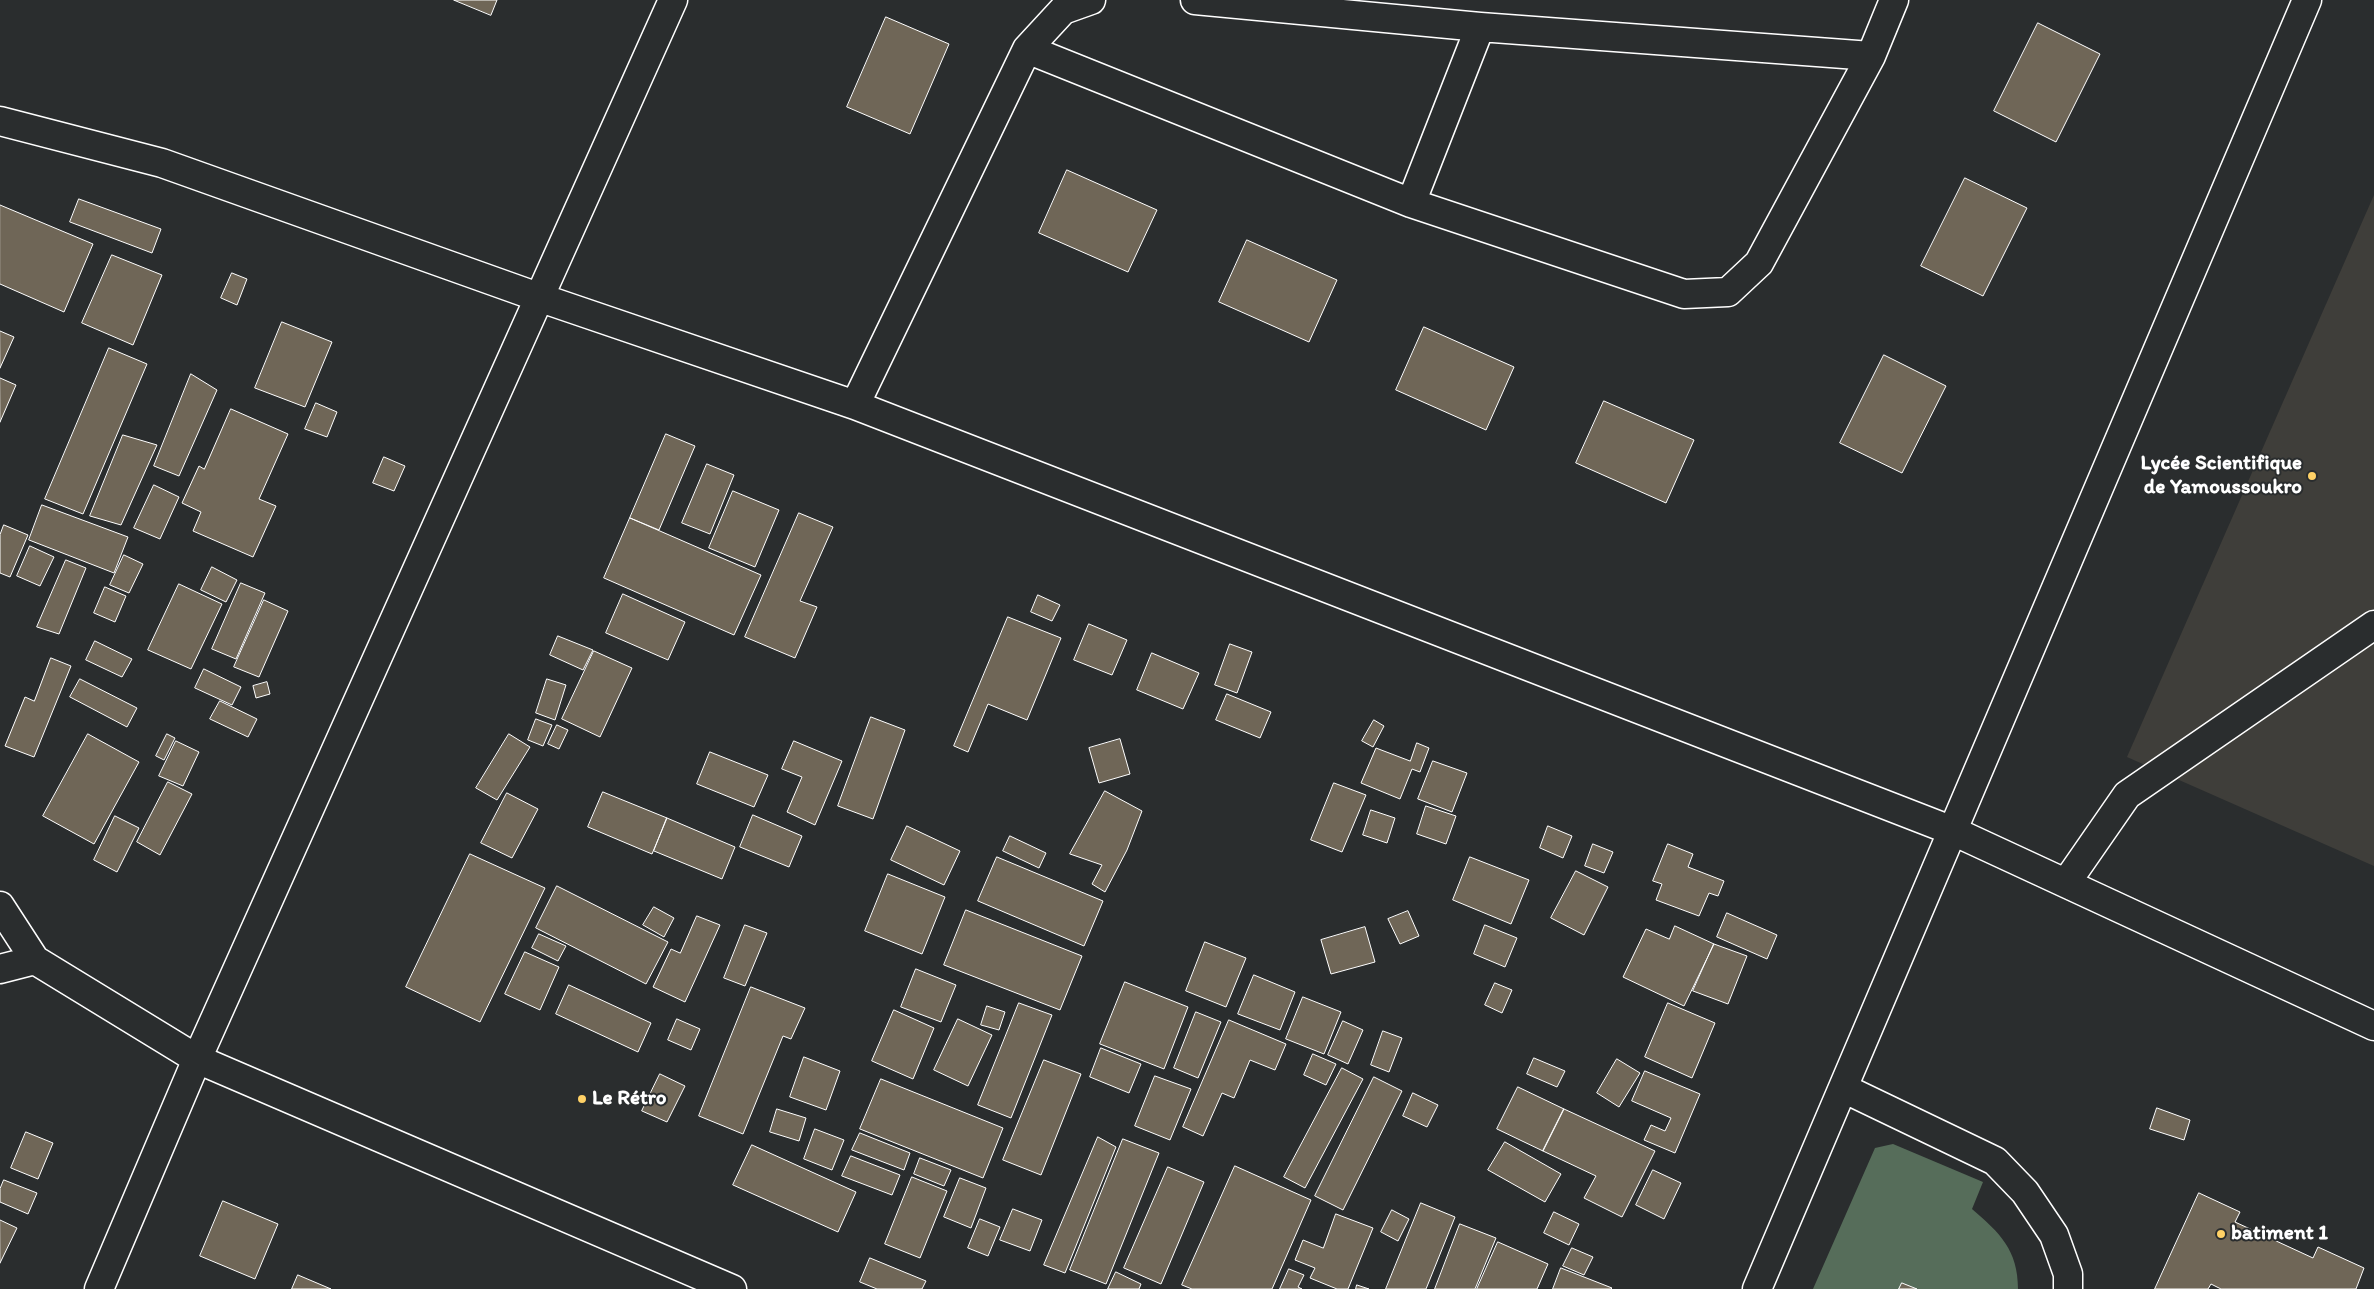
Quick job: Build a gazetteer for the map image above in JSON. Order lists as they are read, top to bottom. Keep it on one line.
{"places":["Lycée Scientifique de Yamoussoukro","Le Rétro","batiment 1"]}
